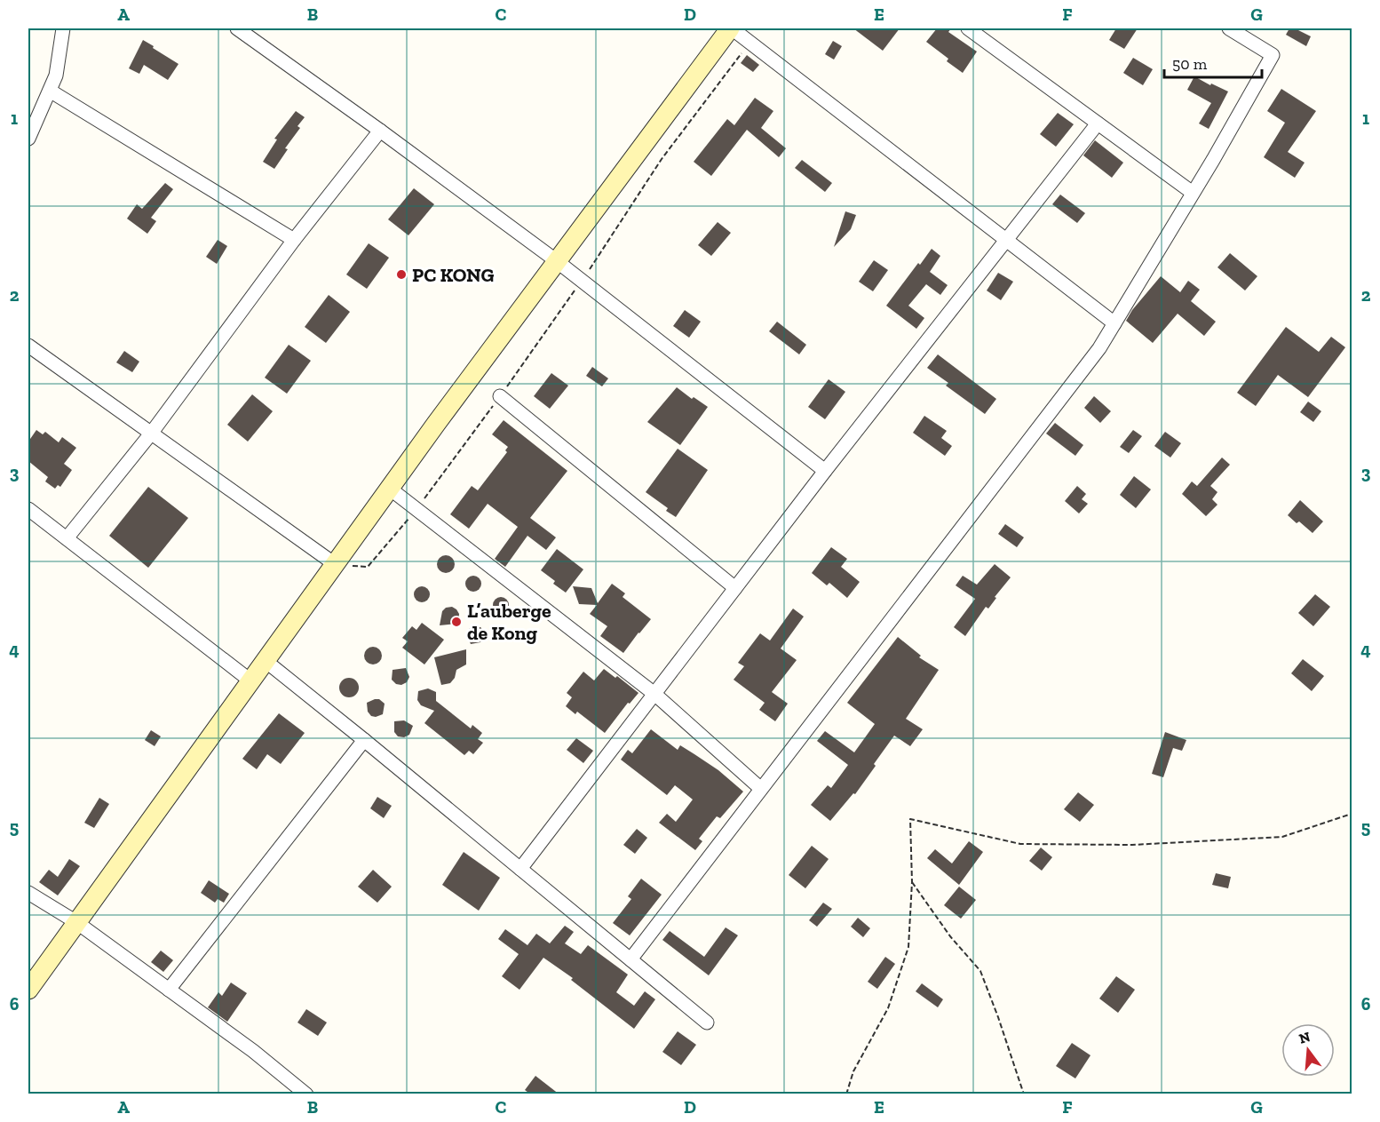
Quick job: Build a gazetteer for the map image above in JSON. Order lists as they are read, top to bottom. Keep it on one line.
{"places":["PC KONG","L’auberge de Kong"],"scale_bar":"50 m","north":"top","grid":{"columns":["A","B","C","D","E","F","G"],"rows":["1","2","3","4","5","6"]}}
